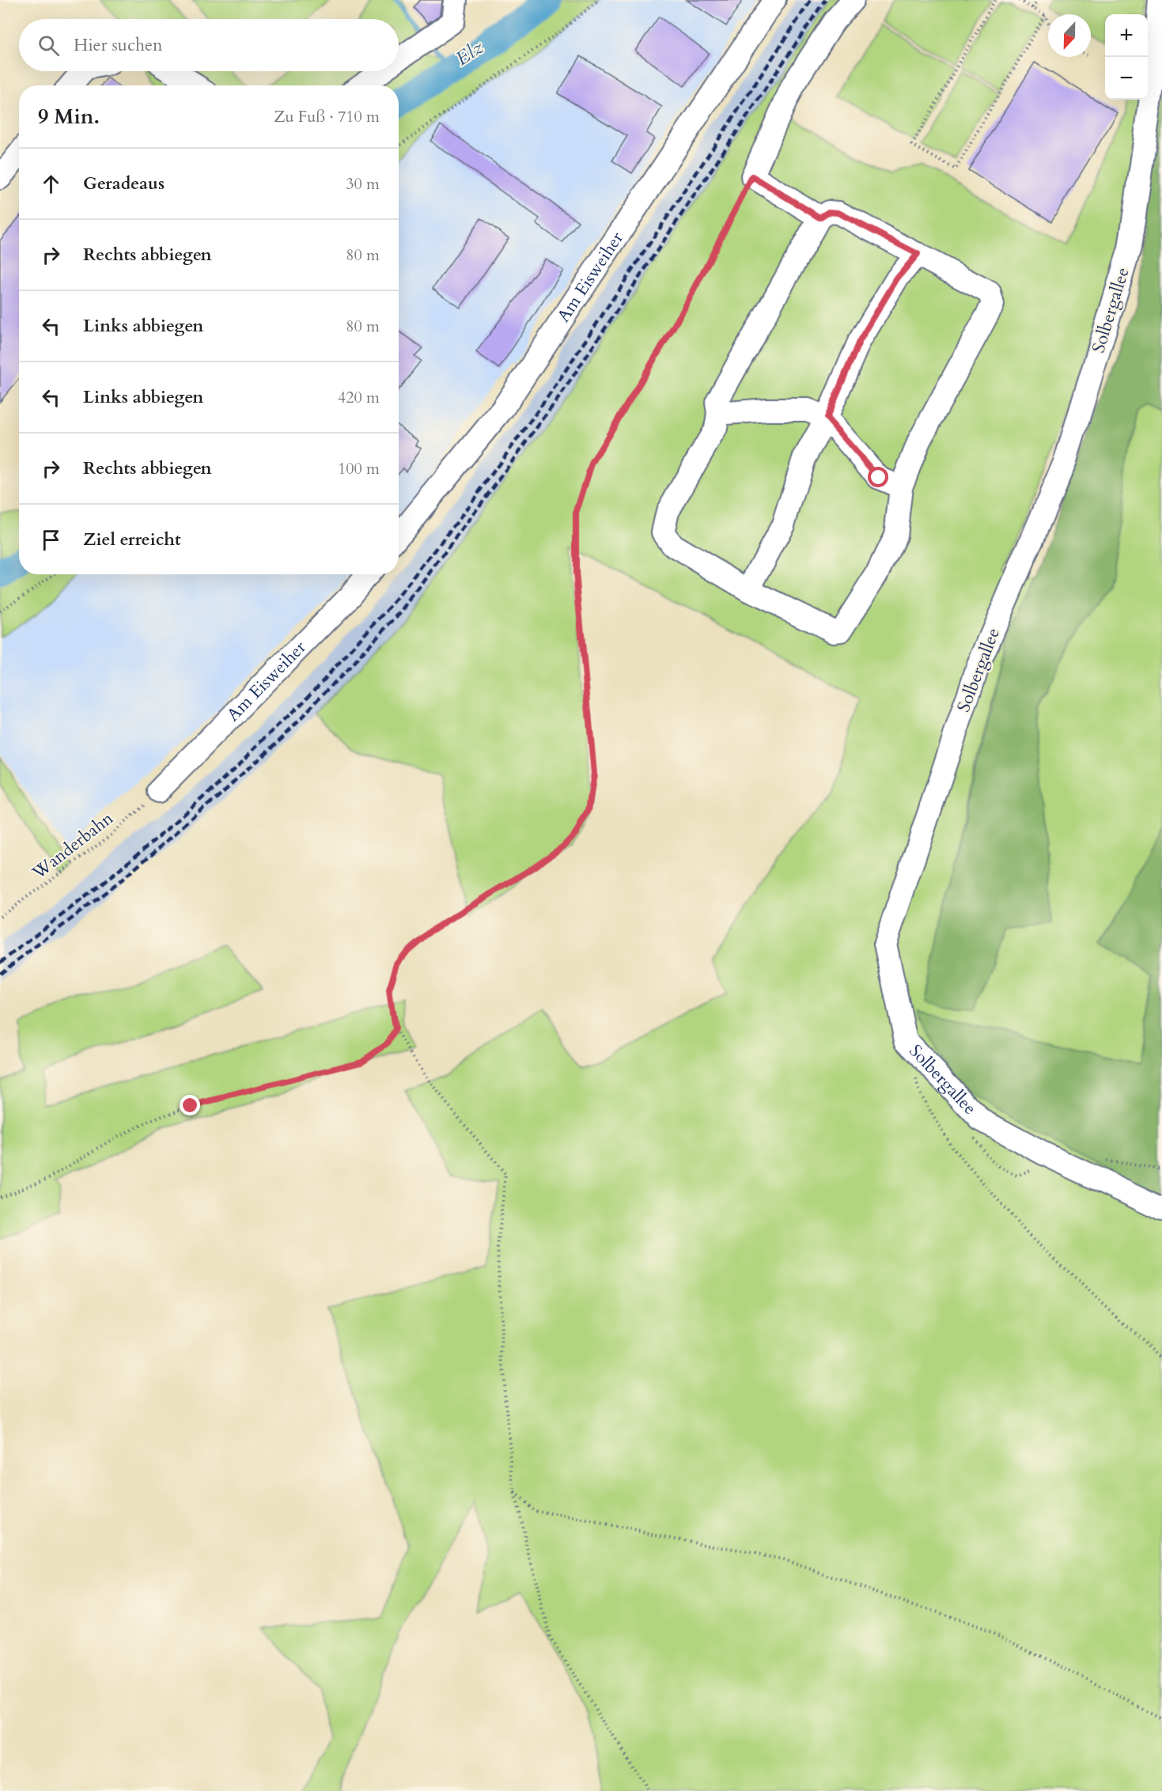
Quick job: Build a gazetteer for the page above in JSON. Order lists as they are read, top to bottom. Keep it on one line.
{"streets":{"street":["Am Eisweiher","Solbergallee"],"path":["Wanderbahn"]},"crossings":[["Am Eisweiher","Wanderbahn"]],"water":["Elz"],"north":"bottom","page":{"map_buttons":["+","−"],"search":"Hier suchen","heading":["9 Min.","Zu Fuß · 710 m"],"list":[["Geradeaus","30 m"],["Rechts abbiegen","80 m"],["Links abbiegen","80 m"],["Links abbiegen","420 m"],["Rechts abbiegen","100 m"],"Ziel erreicht"]}}
